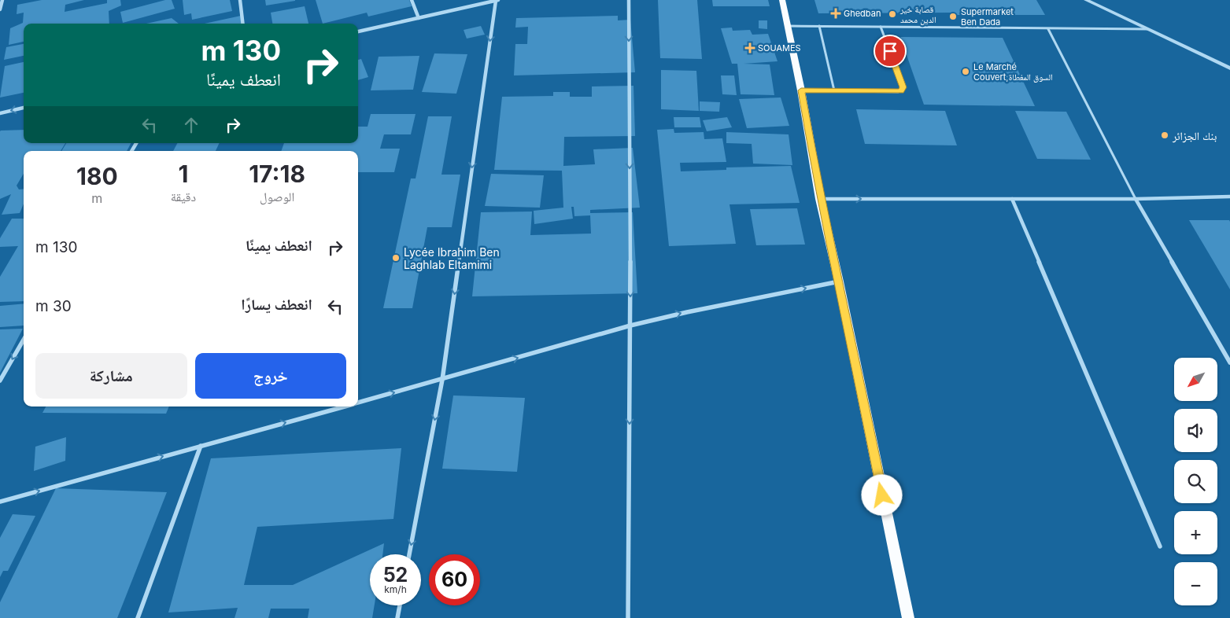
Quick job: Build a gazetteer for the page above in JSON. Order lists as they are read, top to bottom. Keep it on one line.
{"places":{"health":["Ghedban","SOUAMES"],"other":["قصابة خير الدين محمد","Supermarket Ben Dada","Le Marché Couvert;السوق المغطاة","بنك الجزائر","Lycée Ibrahim Ben Laghlab Eltamimi"]},"north":"bottom left","page":{"turn":["130 m","انعطف يمينًا"],"eta":["17:18","الوصول","1","دقيقة","180","m"],"list":[{"name":"انعطف يمينًا","value":"130 m"},{"name":"انعطف يسارًا","value":"30 m"}],"buttons":["خروج","مشاركة"],"map_buttons":["+","−"],"speed":"52 km/h","limit":"60"}}
